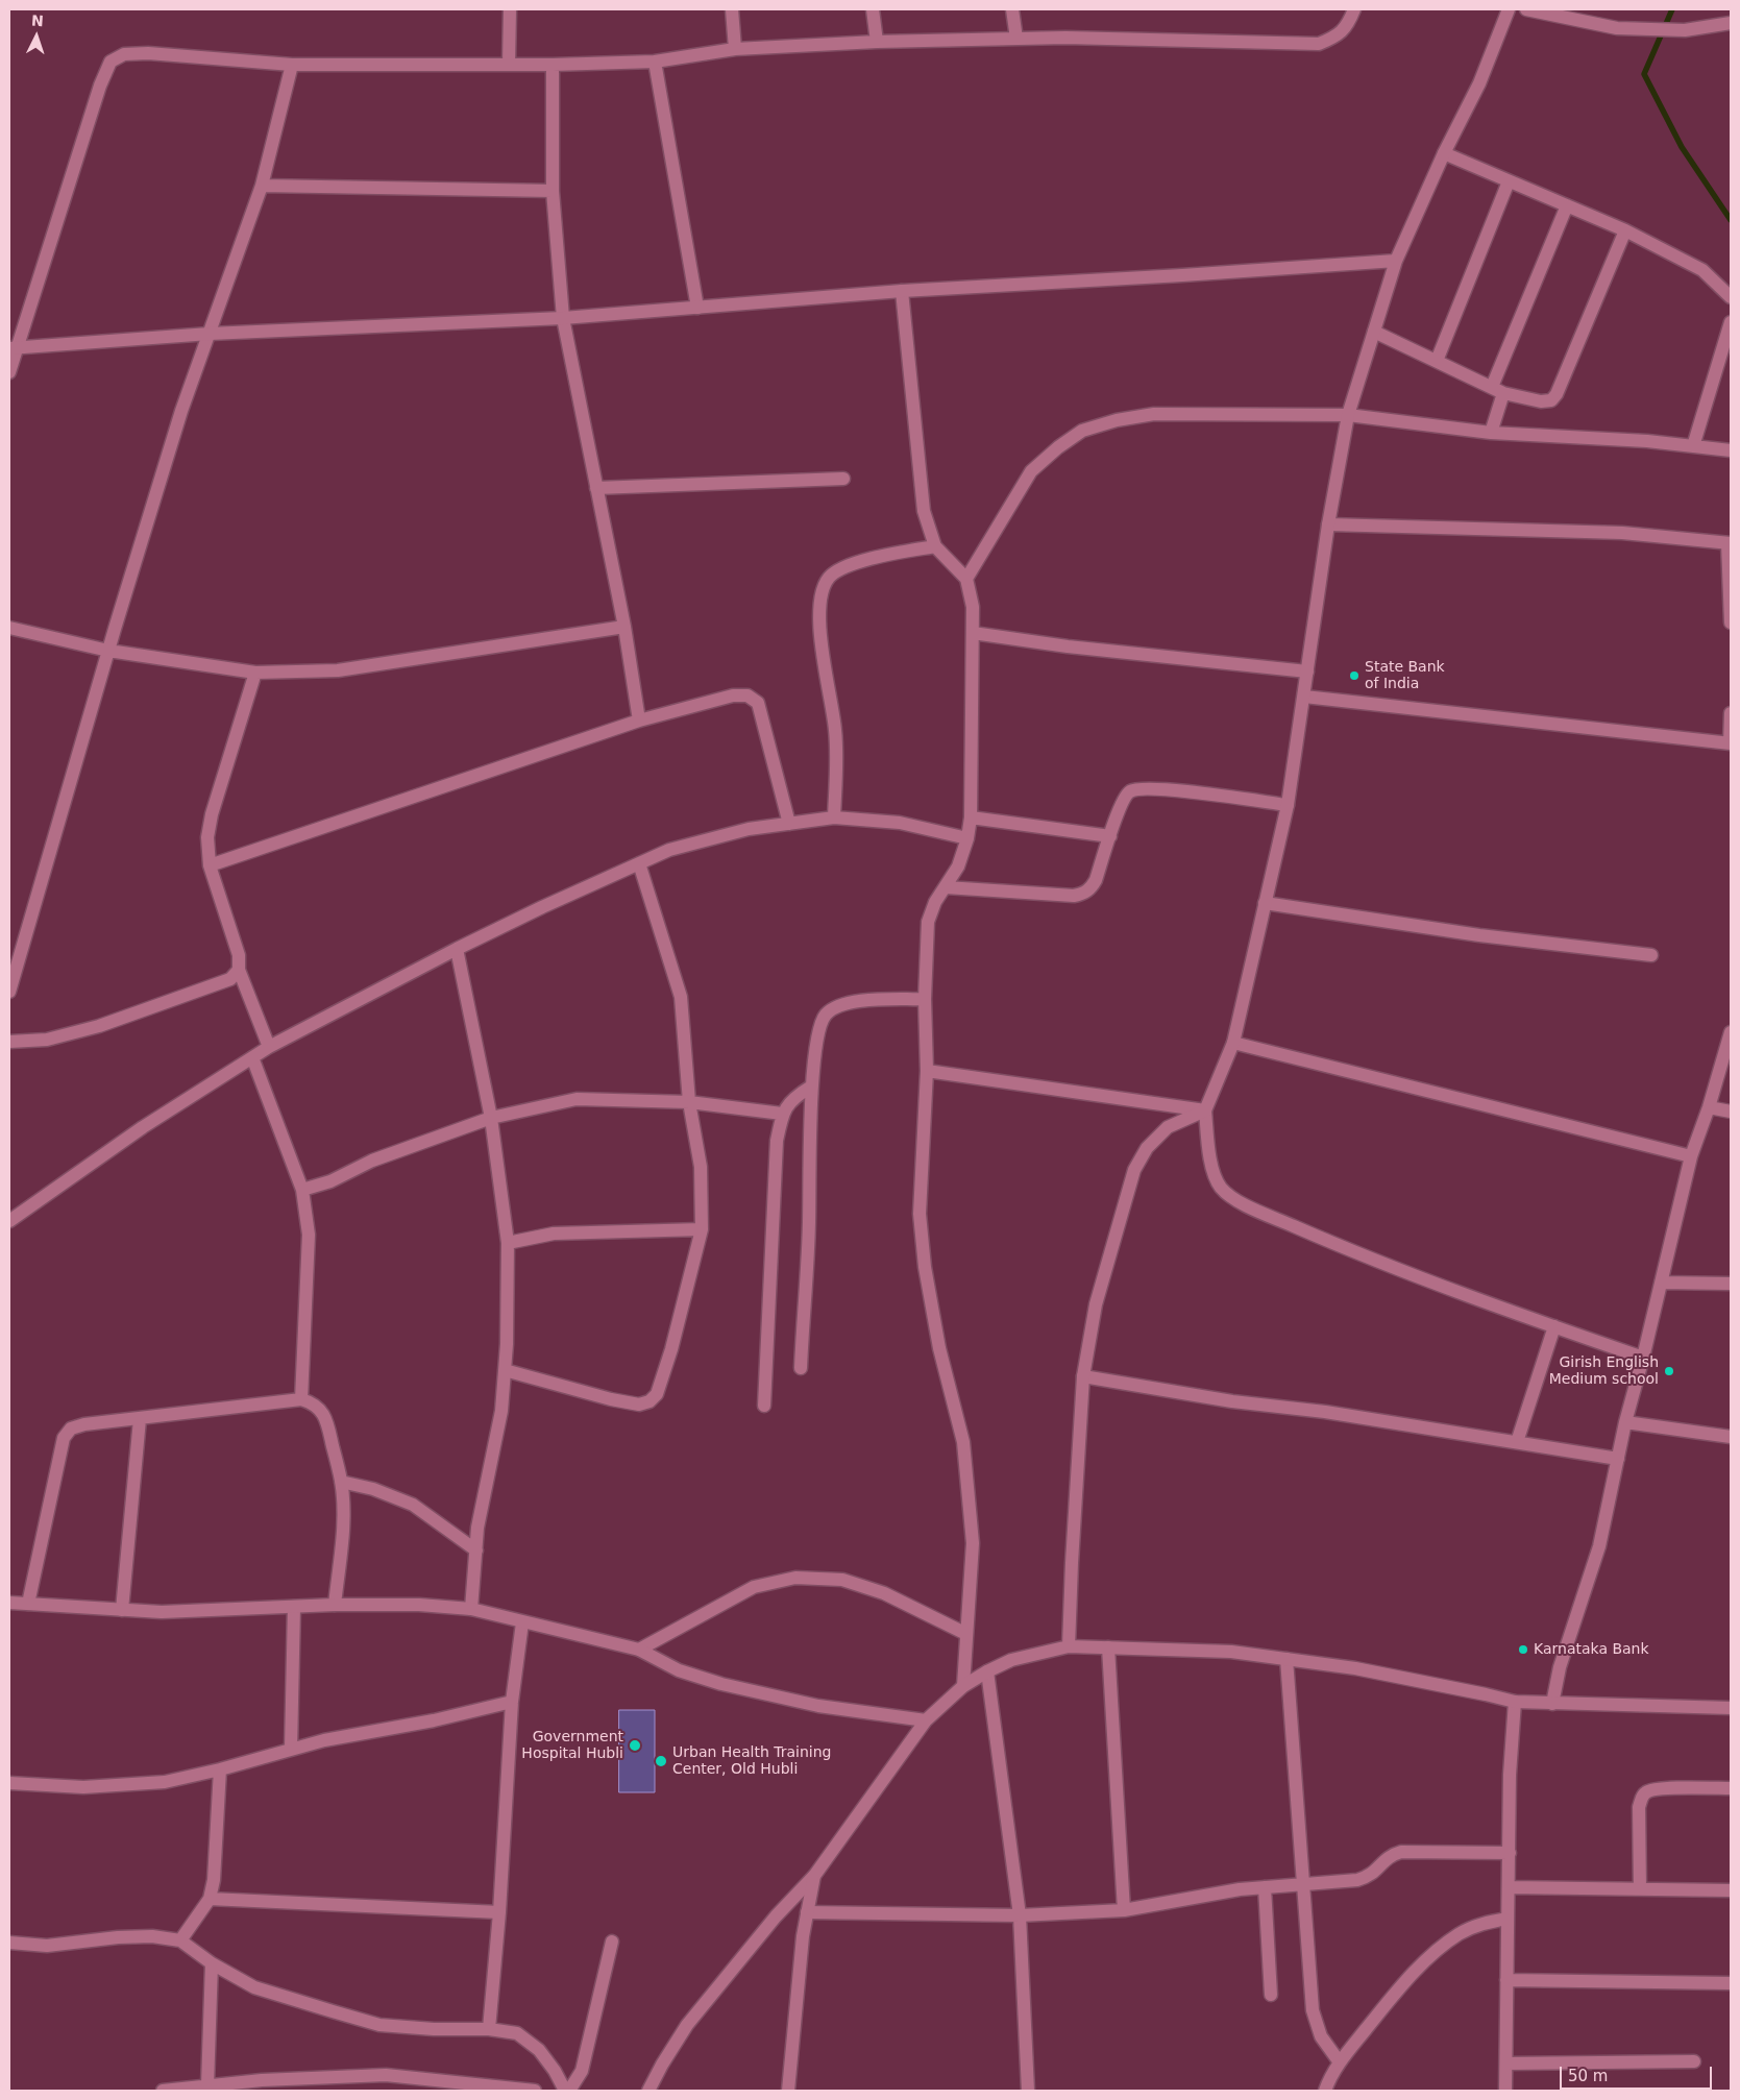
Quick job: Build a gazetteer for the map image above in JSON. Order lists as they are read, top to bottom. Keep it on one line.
{"places":["State Bank of India","Girish English Medium school","Karnataka Bank","Government Hospital Hubli","Urban Health Training Center, Old Hubli"],"scale_bar":"50 m","north":"top"}
